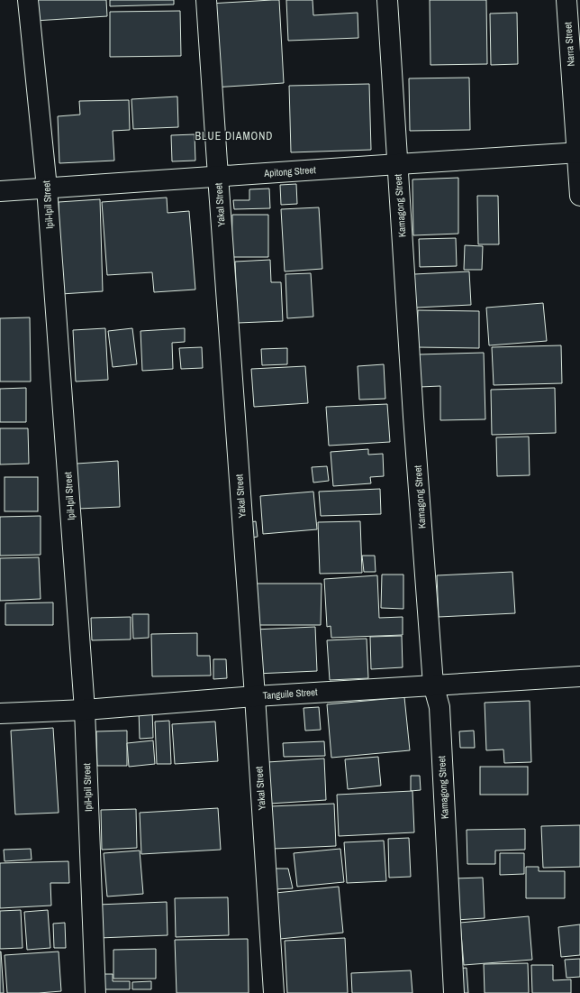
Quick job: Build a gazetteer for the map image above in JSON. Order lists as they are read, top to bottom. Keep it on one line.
{"streets":{"street":["Narra Street","Apitong Street","Ipil-Ipil Street","Yakal Street","Kamagong Street","Tanguile Street"]},"crossings":[["Narra Street","Apitong Street"],["Apitong Street","Ipil-Ipil Street"],["Apitong Street","Yakal Street"],["Apitong Street","Kamagong Street"],["Ipil-Ipil Street","Tanguile Street"],["Yakal Street","Tanguile Street"],["Kamagong Street","Tanguile Street"]],"districts":["BLUE DIAMOND"]}
